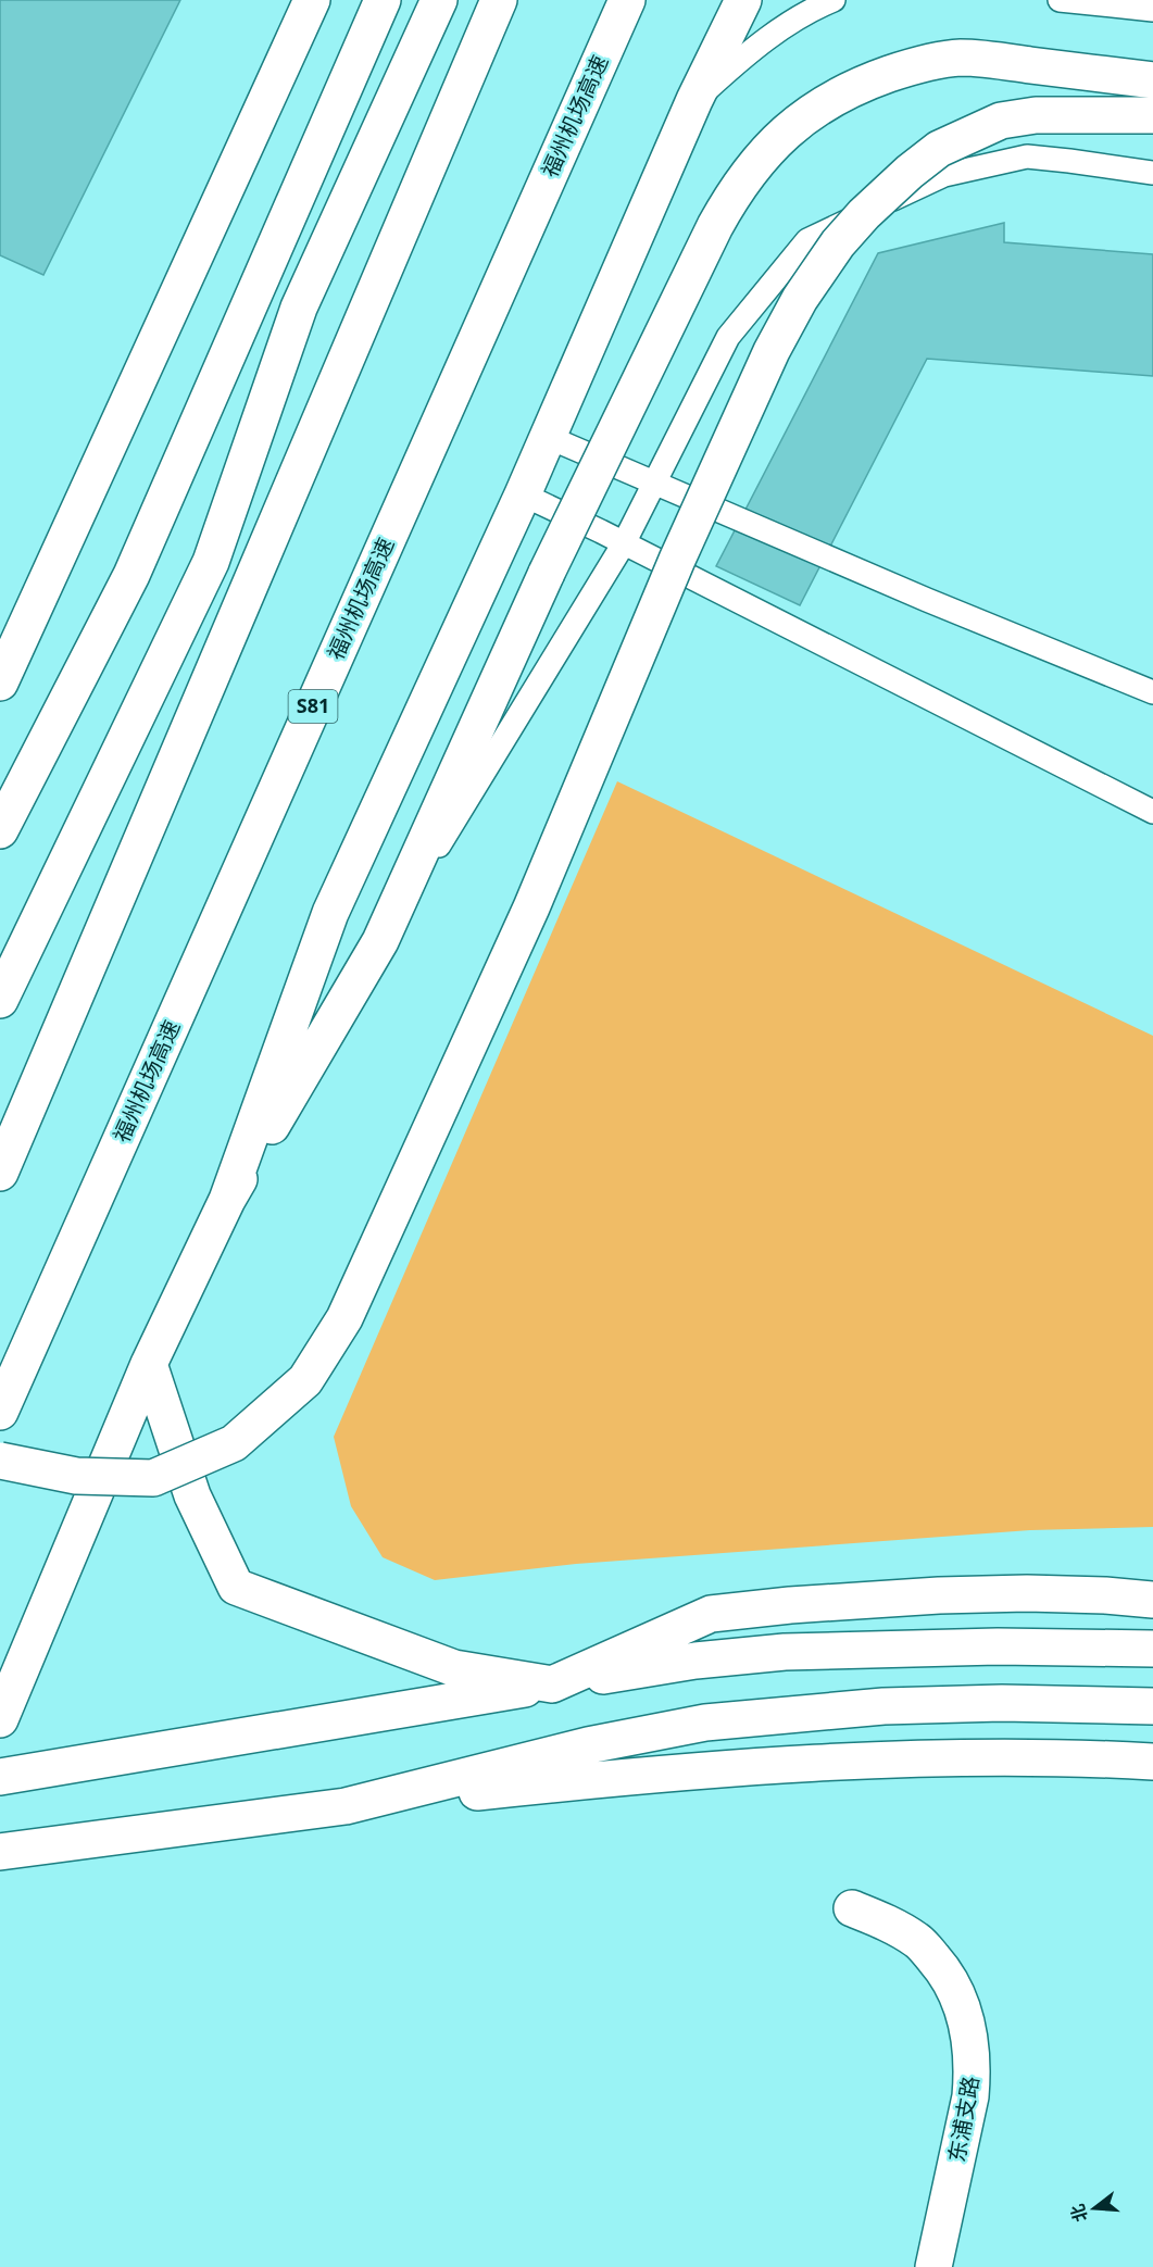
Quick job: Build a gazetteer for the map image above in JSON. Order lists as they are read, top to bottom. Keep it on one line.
{"streets":{"main road":["福州机场高速","S81","东浦支路"]},"north":"left"}
